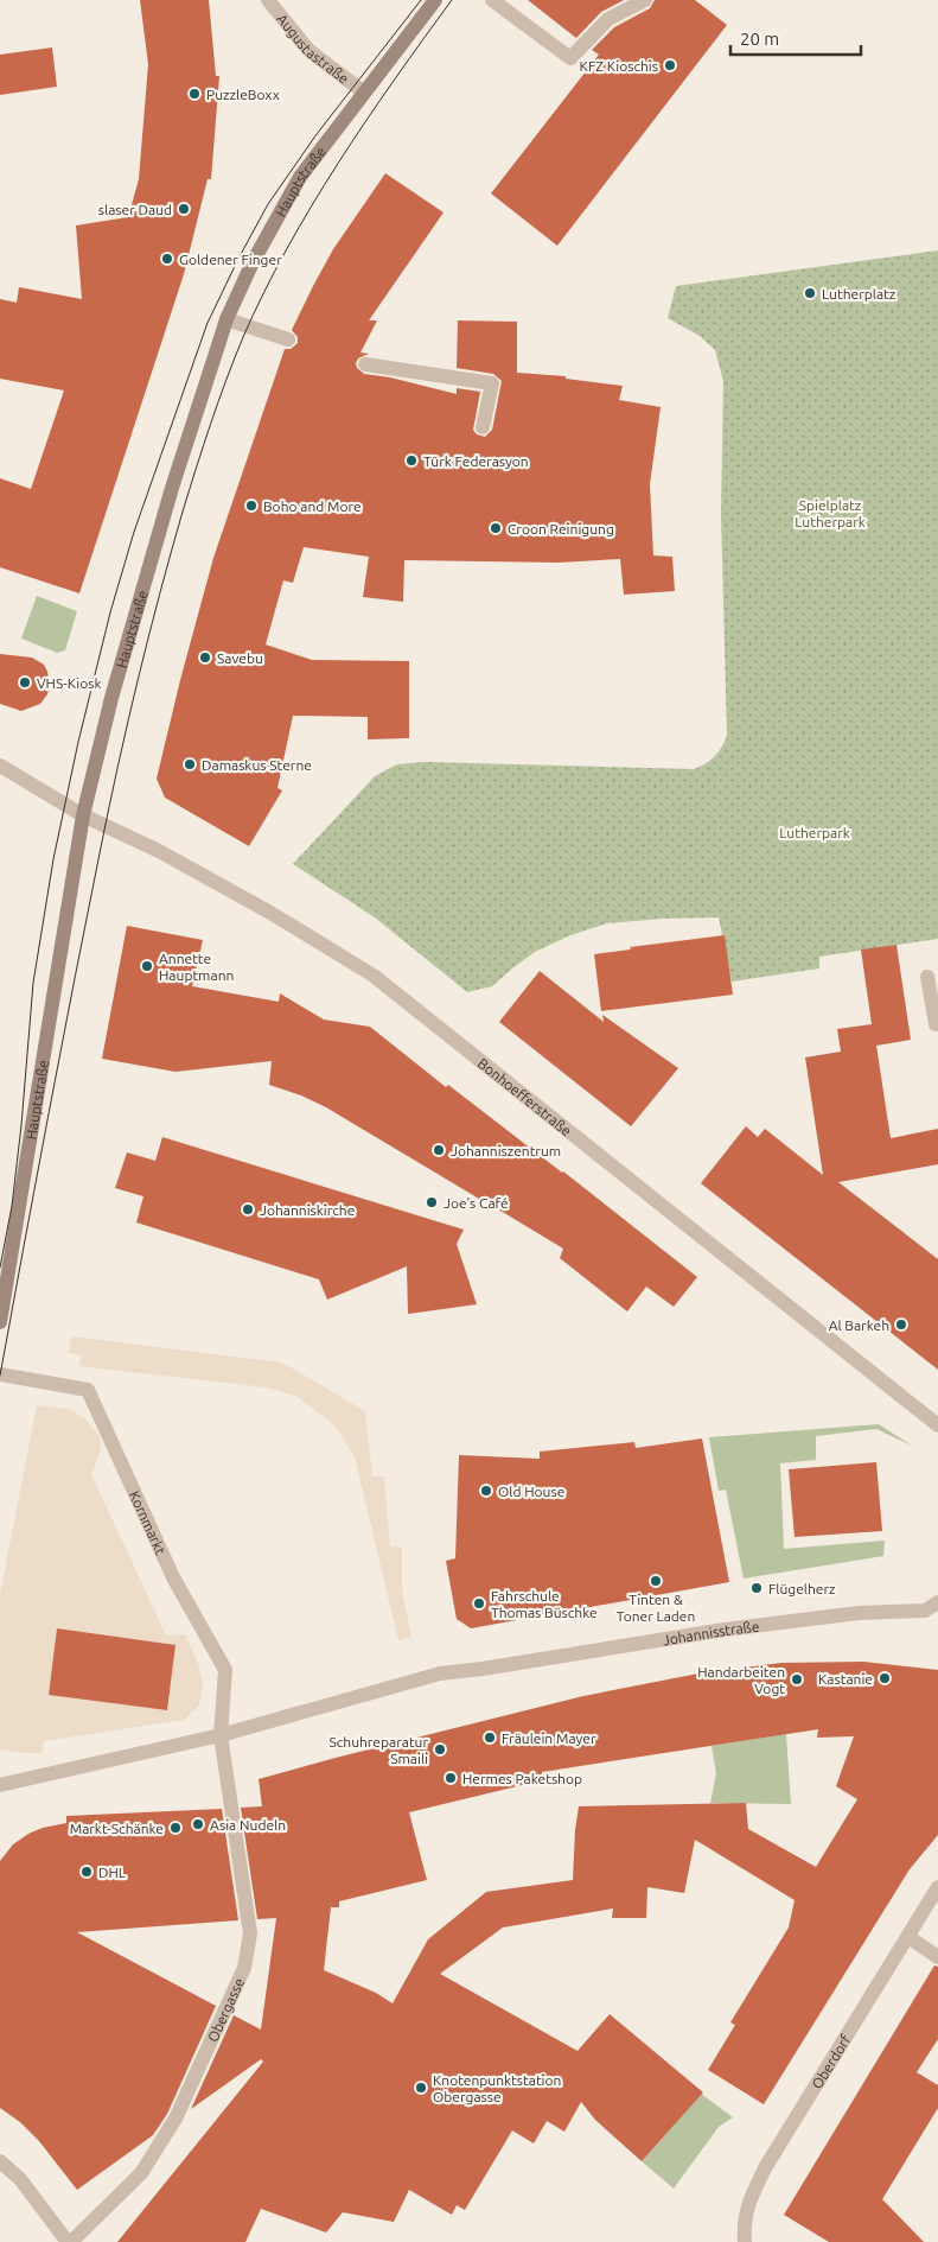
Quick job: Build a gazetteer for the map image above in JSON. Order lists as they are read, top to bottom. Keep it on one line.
{"streets":{"main road":["Hauptstraße"],"street":["Augustastraße","Bonhoefferstraße","Kornmarkt","Johannisstraße","Obergasse","Oberdorf"]},"crossings":[["Augustastraße","Hauptstraße"],["Hauptstraße","Bonhoefferstraße"],["Kornmarkt","Johannisstraße"],["Kornmarkt","Obergasse"],["Johannisstraße","Obergasse"]],"parks":["Spielplatz Lutherpark","Lutherpark"],"places":["KFZ Kioschis","PuzzleBoxx","slaser Daud","Goldener Finger","Lutherplatz","Türk Federasyon","Boho and More","Croon Reinigung","Savebu","VHS-Kiosk","Damaskus Sterne","Annette Hauptmann","Johanniszentrum","Joe’s Café","Johanniskirche","Al Barkeh","Old House","Tinten & Toner Laden","Flügelherz","Fahrschule Thomas Büschke","Kastanie","Handarbeiten Vogt","Fräulein Mayer","Schuhreparatur Smaili","Hermes Paketshop","Asia Nudeln","Markt-Schänke","DHL","Knotenpunktstation Obergasse"],"scale_bar":"20 m"}
